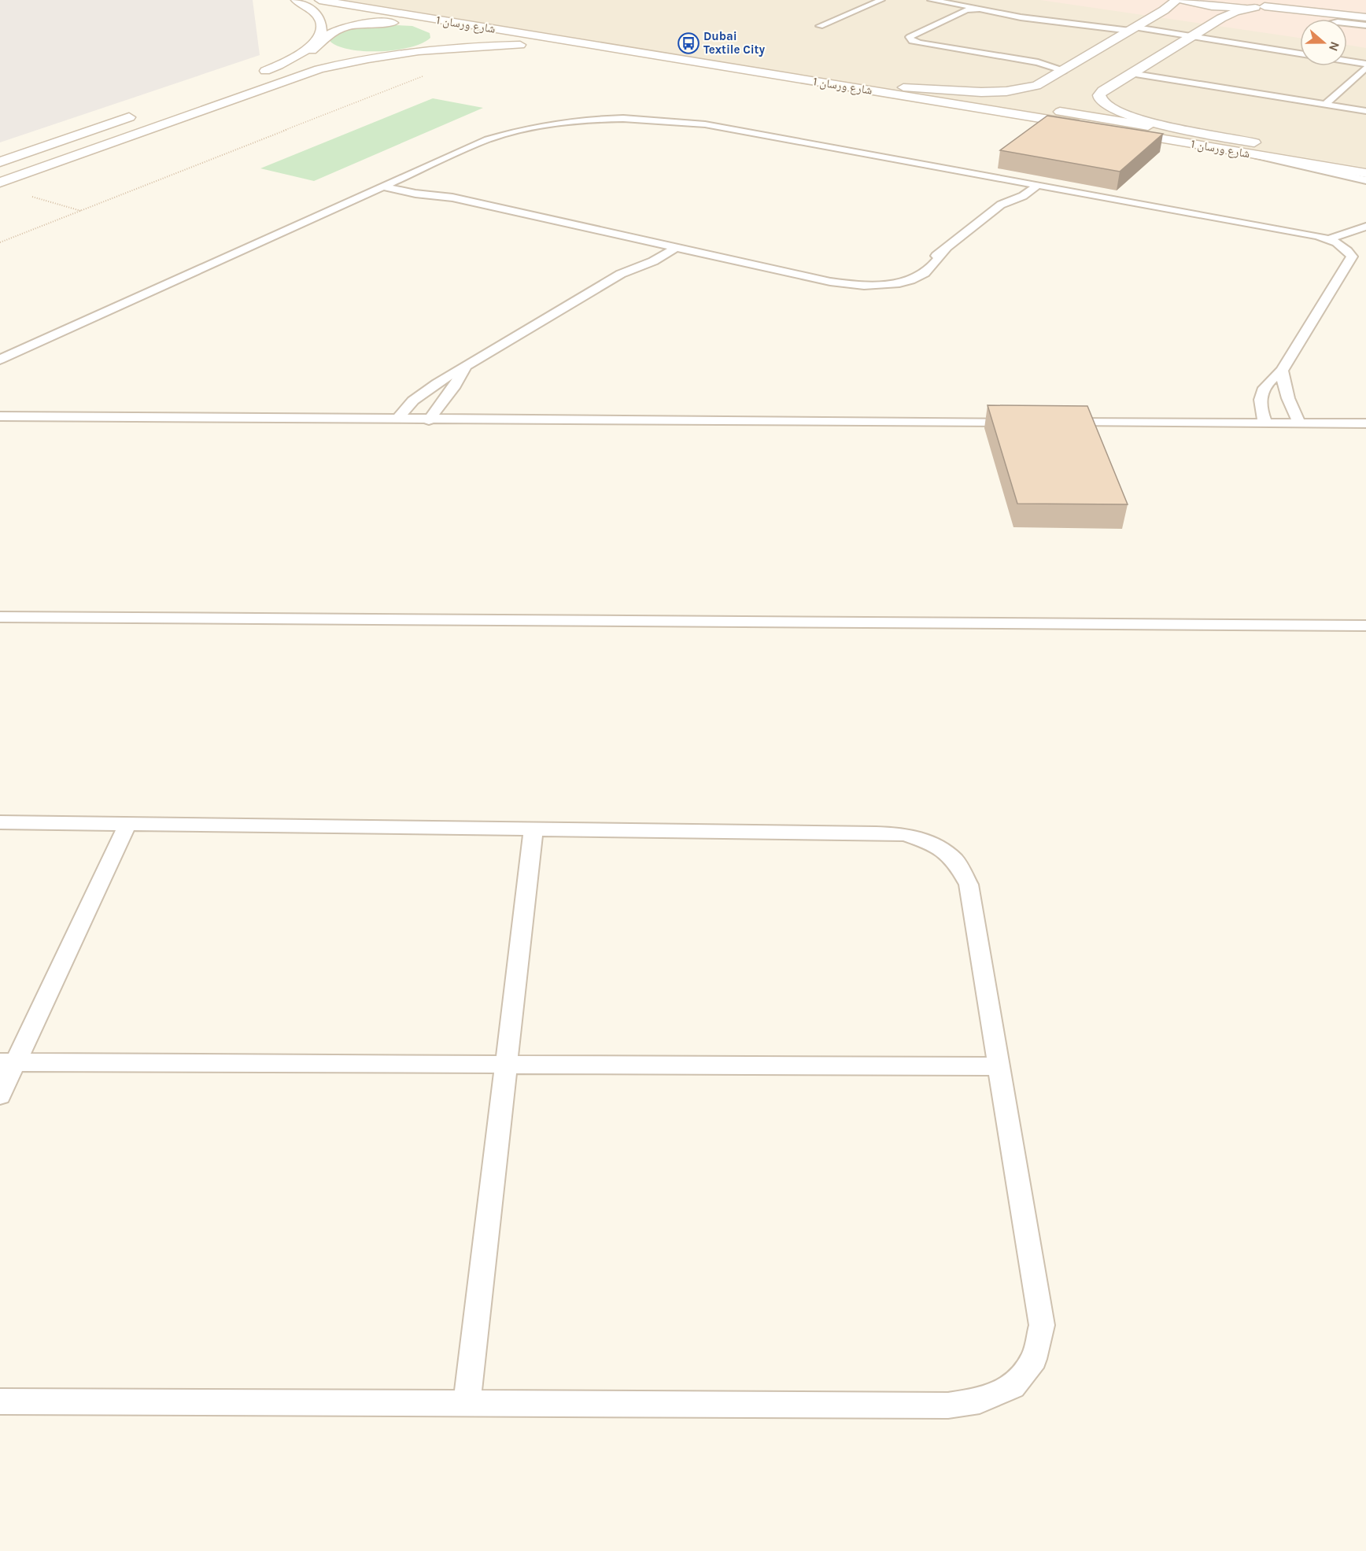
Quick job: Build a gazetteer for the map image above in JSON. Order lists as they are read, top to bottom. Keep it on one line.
{"streets":{"street":["شارع ورسان 1"]},"places":{"bus stop":["Dubai Textile City"]},"north":"right"}
